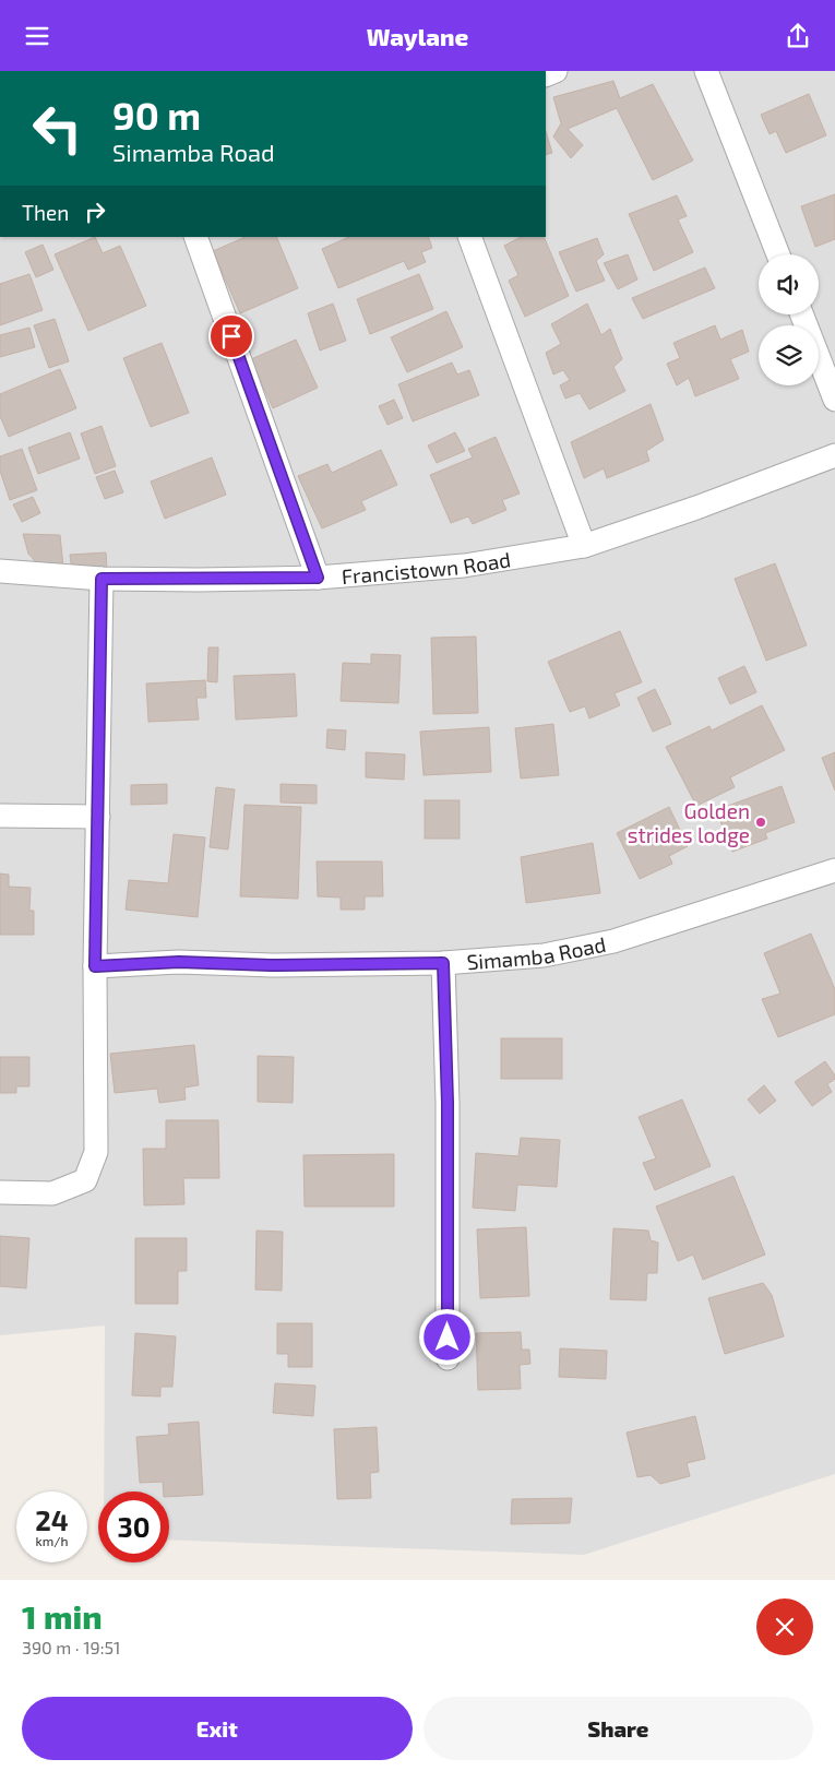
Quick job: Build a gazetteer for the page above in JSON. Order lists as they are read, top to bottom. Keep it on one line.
{"streets":{"street":["Francistown Road","Simamba Road"]},"places":["Golden strides lodge"],"page":{"header":"Waylane","turn":["90 m","Simamba Road"],"then":"Then","speed":"24 km/h","limit":"30","heading":["1 min","390 m · 19:51"],"buttons":["Exit","Share"]}}
